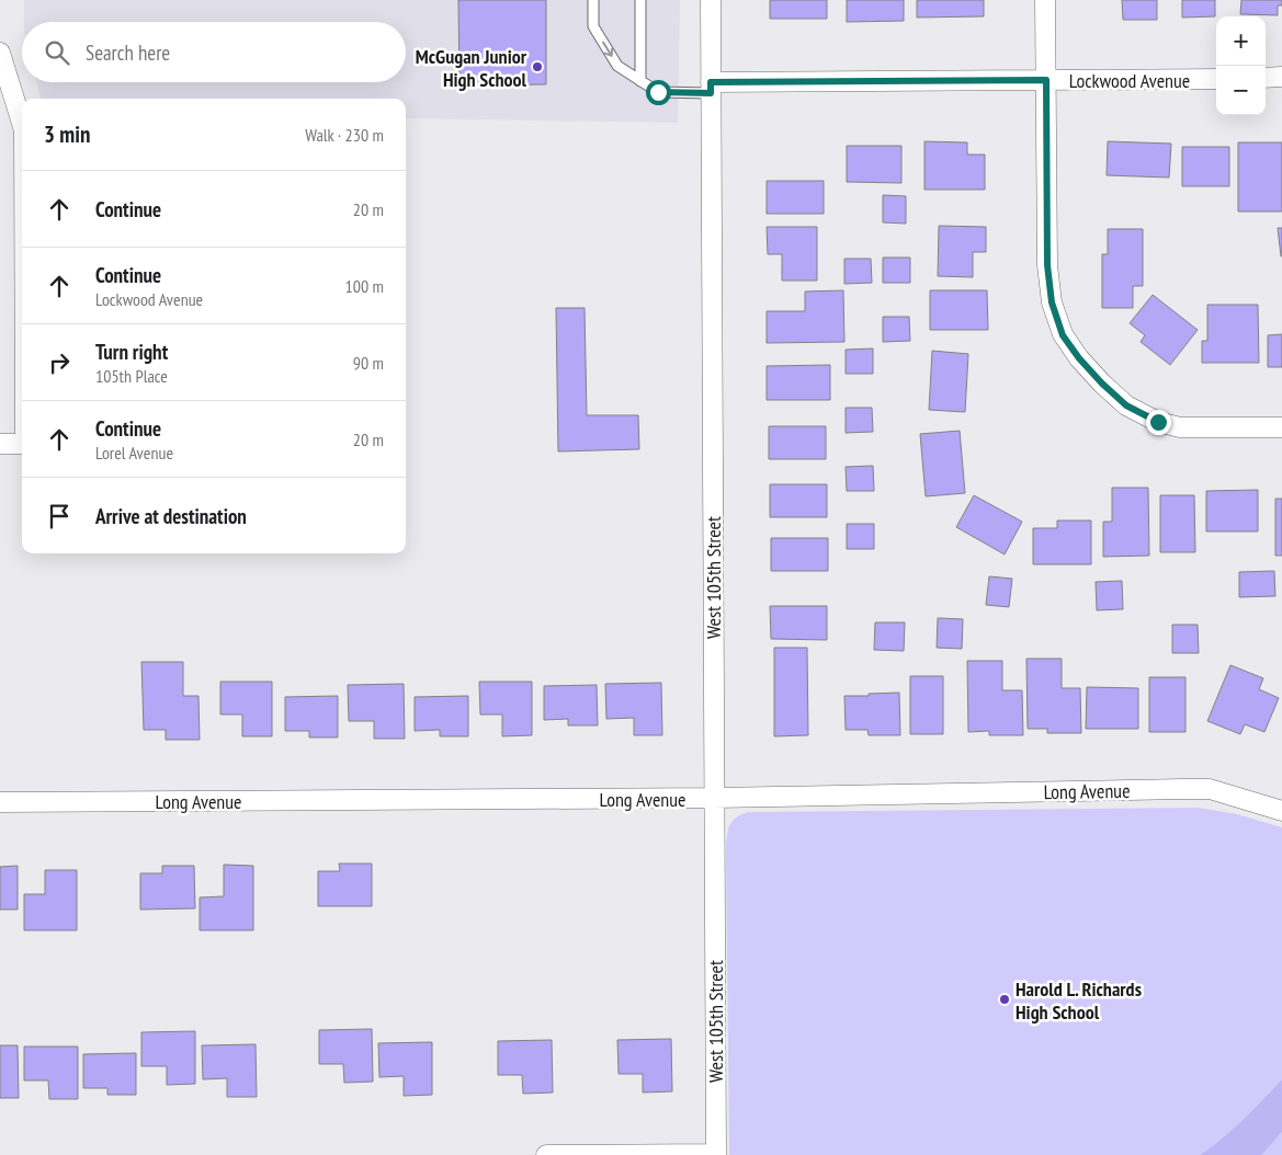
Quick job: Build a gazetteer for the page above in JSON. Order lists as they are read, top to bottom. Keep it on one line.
{"streets":{"street":["Lockwood Avenue","West 105th Street","Long Avenue"]},"crossings":[["Lockwood Avenue","West 105th Street"],["West 105th Street","Long Avenue"]],"places":["McGugan Junior High School","Harold L. Richards High School"],"page":{"map_buttons":["+","−"],"search":"Search here","heading":["3 min","Walk · 230 m"],"list":[["Continue","20 m"],["Continue","Lockwood Avenue","100 m"],["Turn right","105th Place","90 m"],["Continue","Lorel Avenue","20 m"],"Arrive at destination"]}}
